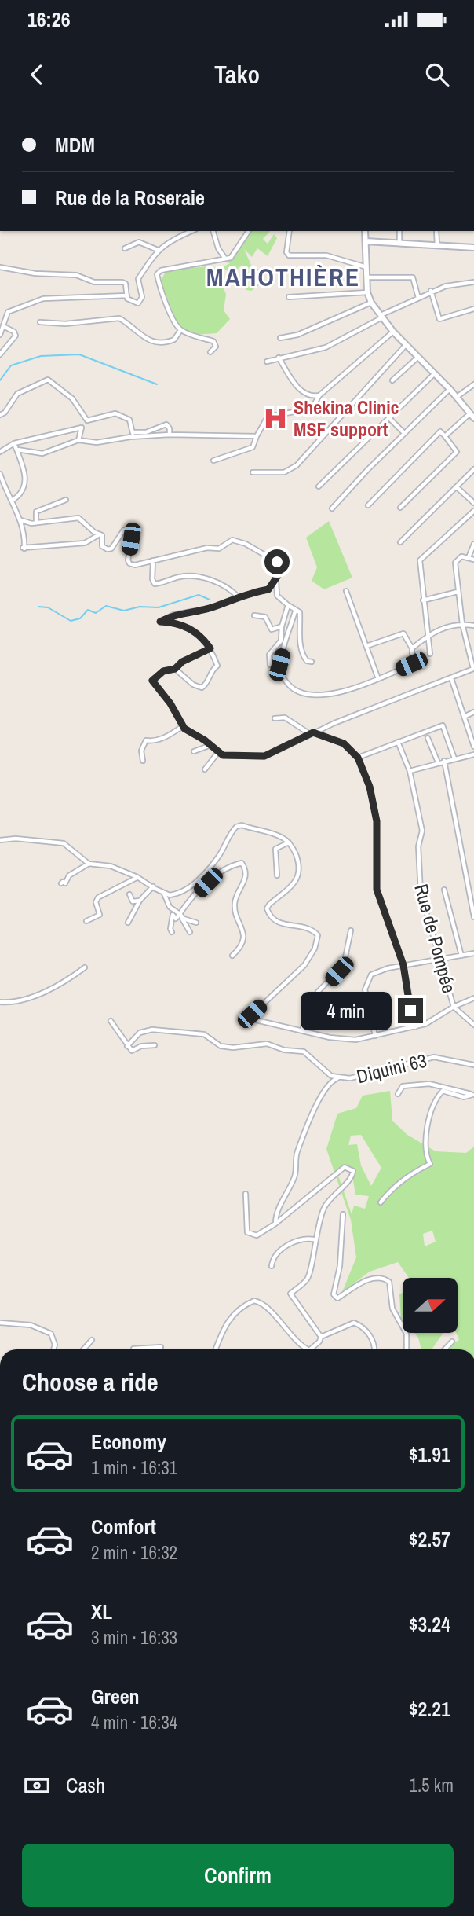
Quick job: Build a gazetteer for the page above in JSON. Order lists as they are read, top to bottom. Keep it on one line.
{"streets":{"street":["Rue de Pompée","Diquini 63"]},"districts":["MAHOTHIÈRE"],"places":{"hospital":["Shekina Clinic MSF support"]},"north":"right","page":{"status":"16:26","header":"Tako","banner":["MDM","Rue de la Roseraie"],"bubble":"4 min","heading":"Choose a ride","list":[{"name":"Economy","note":"1 min · 16:31","value":"$1.91"},{"name":"Comfort","note":"2 min · 16:32","value":"$2.57"},{"name":"XL","note":"3 min · 16:33","value":"$3.24"},{"name":"Green","note":"4 min · 16:34","value":"$2.21"}],"pay":["Cash","1.5 km"],"buttons":"Confirm"}}
